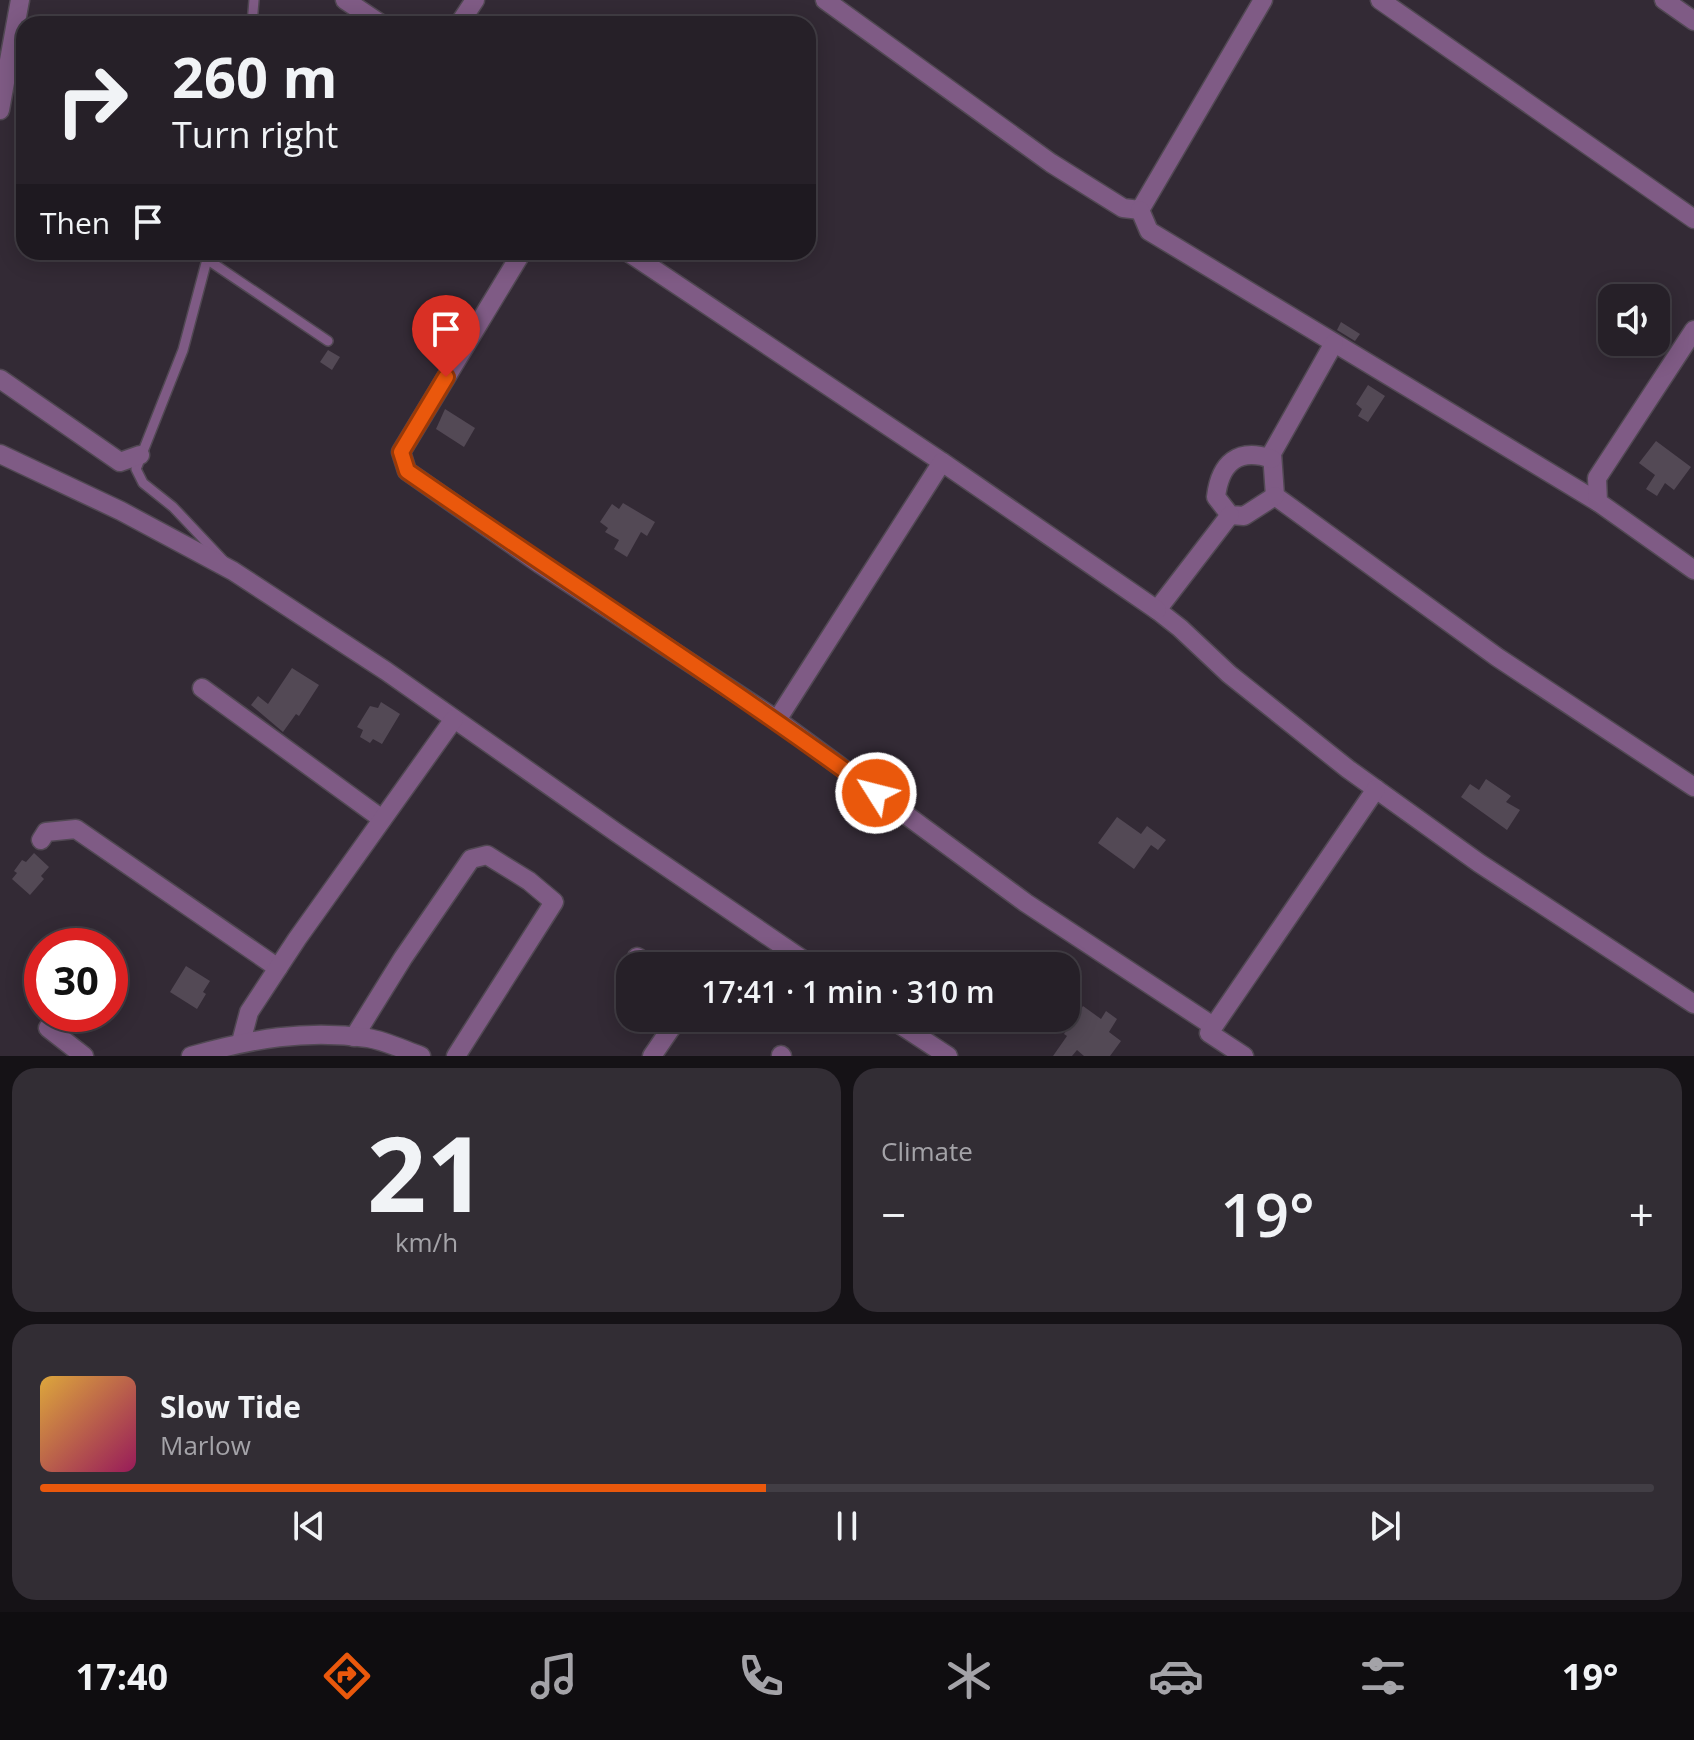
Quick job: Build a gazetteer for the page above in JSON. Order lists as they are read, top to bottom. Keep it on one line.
{"page":{"turn":["260 m","Turn right"],"then":"Then","limit":"30","trip":"17:41 · 1 min · 310 m","tile":[["21","km/h"],"Climate"],"heat":["−","19°","+"],"song":["Slow Tide","Marlow"],"tabs":["17:40","19°"]}}
